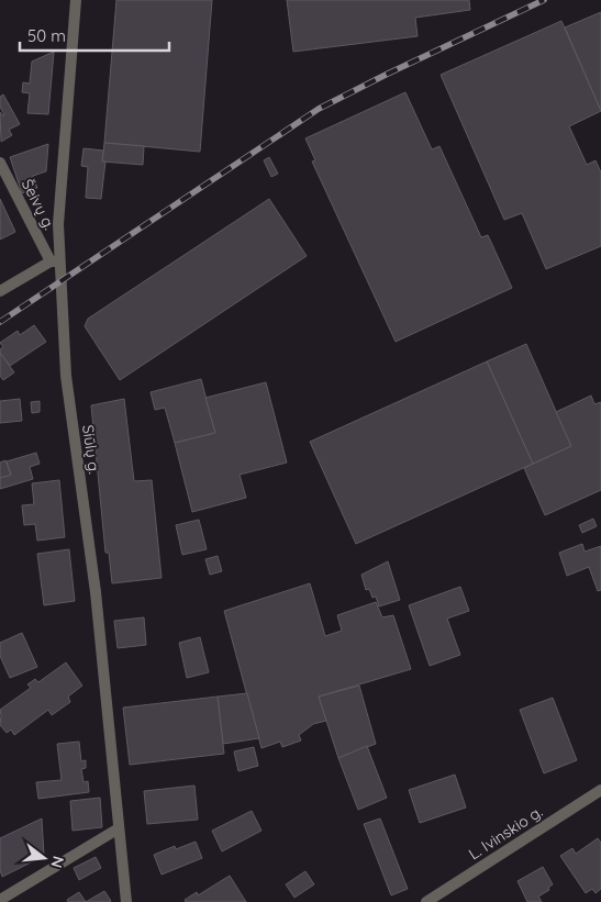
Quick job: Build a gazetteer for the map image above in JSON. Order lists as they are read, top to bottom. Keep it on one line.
{"streets":{"street":["Šeivų g.","Siūlų g.","L. Ivinskio g."]},"crossings":[["Šeivų g.","Siūlų g."]],"scale_bar":"50 m","north":"right"}
